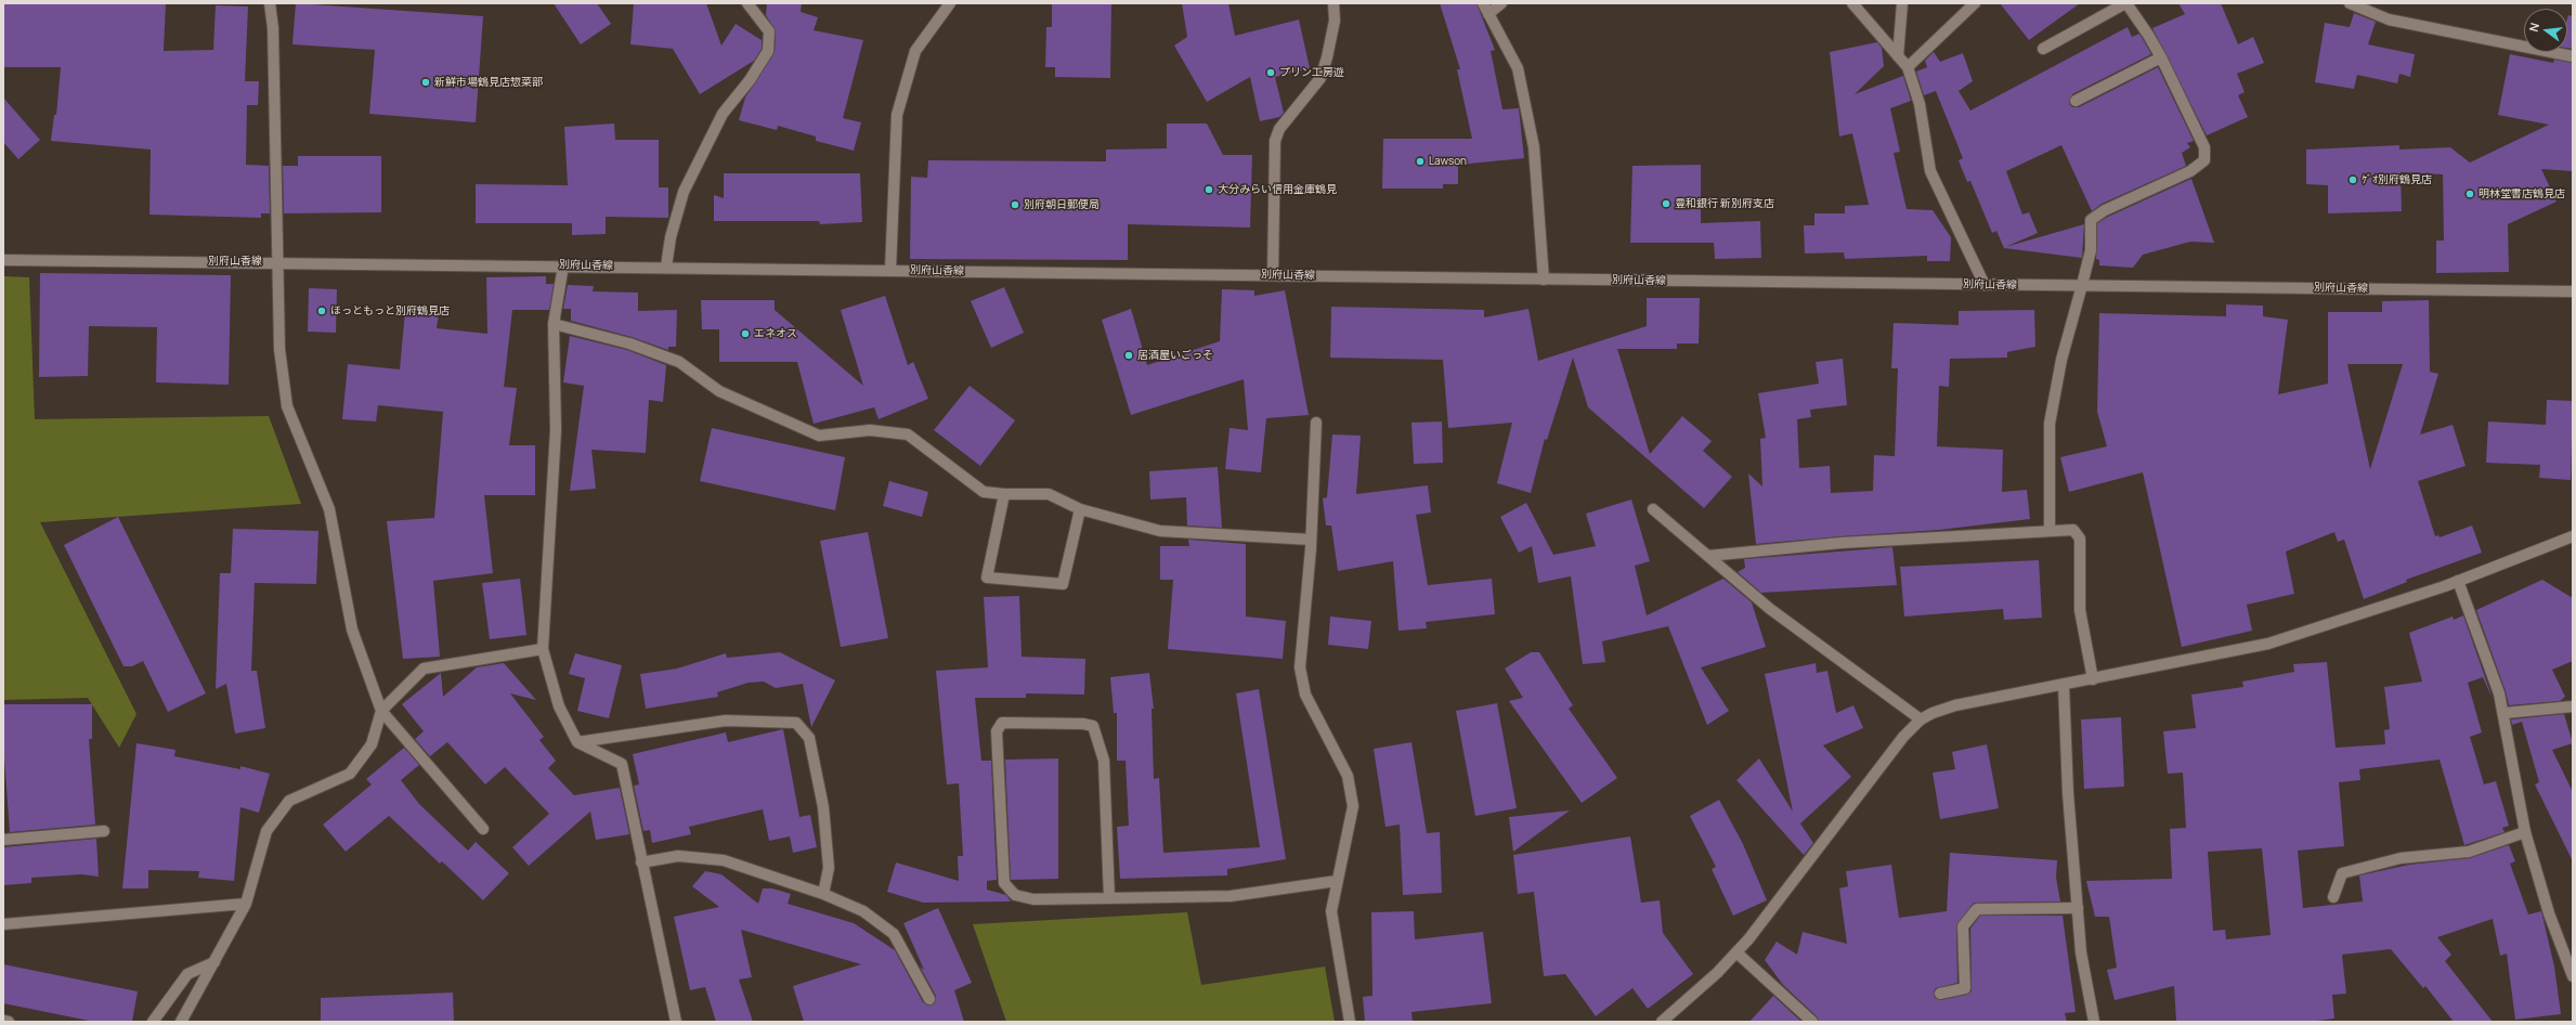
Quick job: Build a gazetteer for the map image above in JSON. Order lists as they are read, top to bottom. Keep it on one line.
{"streets":{"street":["別府山香線"]},"places":["プリン工房遊","新鮮市場鶴見店惣菜部","Lawson","ｹﾞｵ別府鶴見店","大分みらい信用金庫鶴見","明林堂書店鶴見店","豊和銀行 新別府支店","別府朝日郵便局","ほっともっと別府鶴見店","エネオス","居酒屋いごっそ"],"north":"left"}
